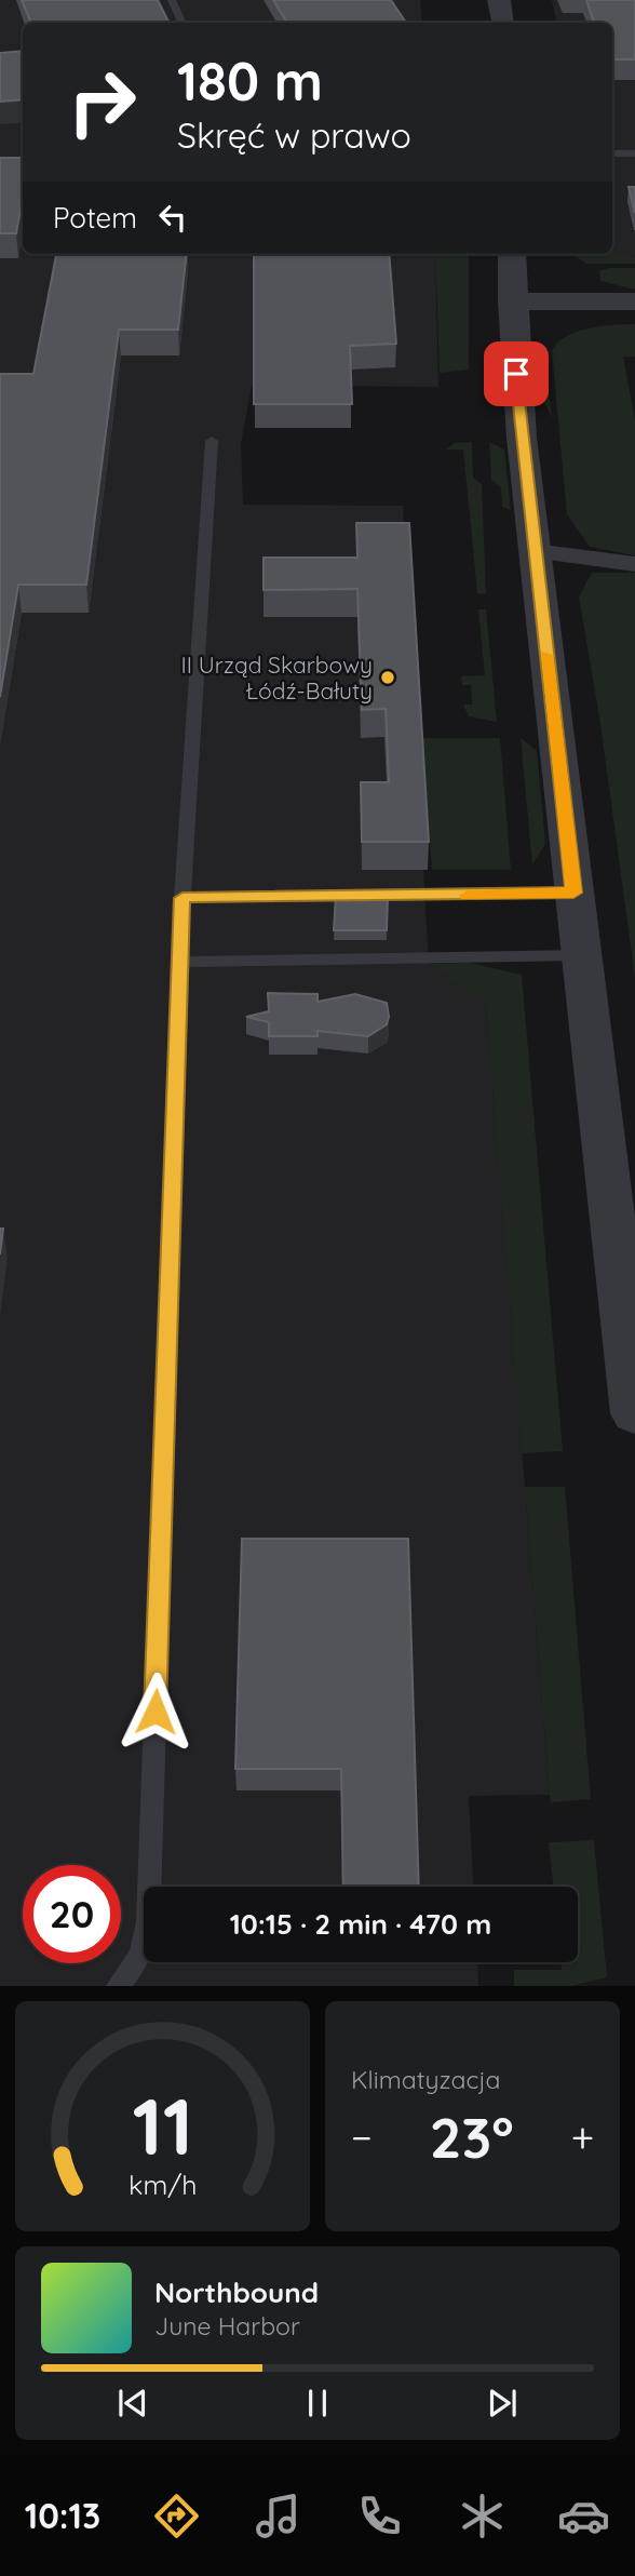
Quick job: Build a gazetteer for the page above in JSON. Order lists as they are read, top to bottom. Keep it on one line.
{"places":["II Urząd Skarbowy Łódź-Bałuty"],"page":{"turn":["180 m","Skręć w prawo"],"then":"Potem","limit":"20","trip":"10:15 · 2 min · 470 m","tile":"Klimatyzacja","heat":["−","23°","+"],"song":["Northbound","June Harbor"],"tabs":"10:13","gauge":["11","km/h"]}}
